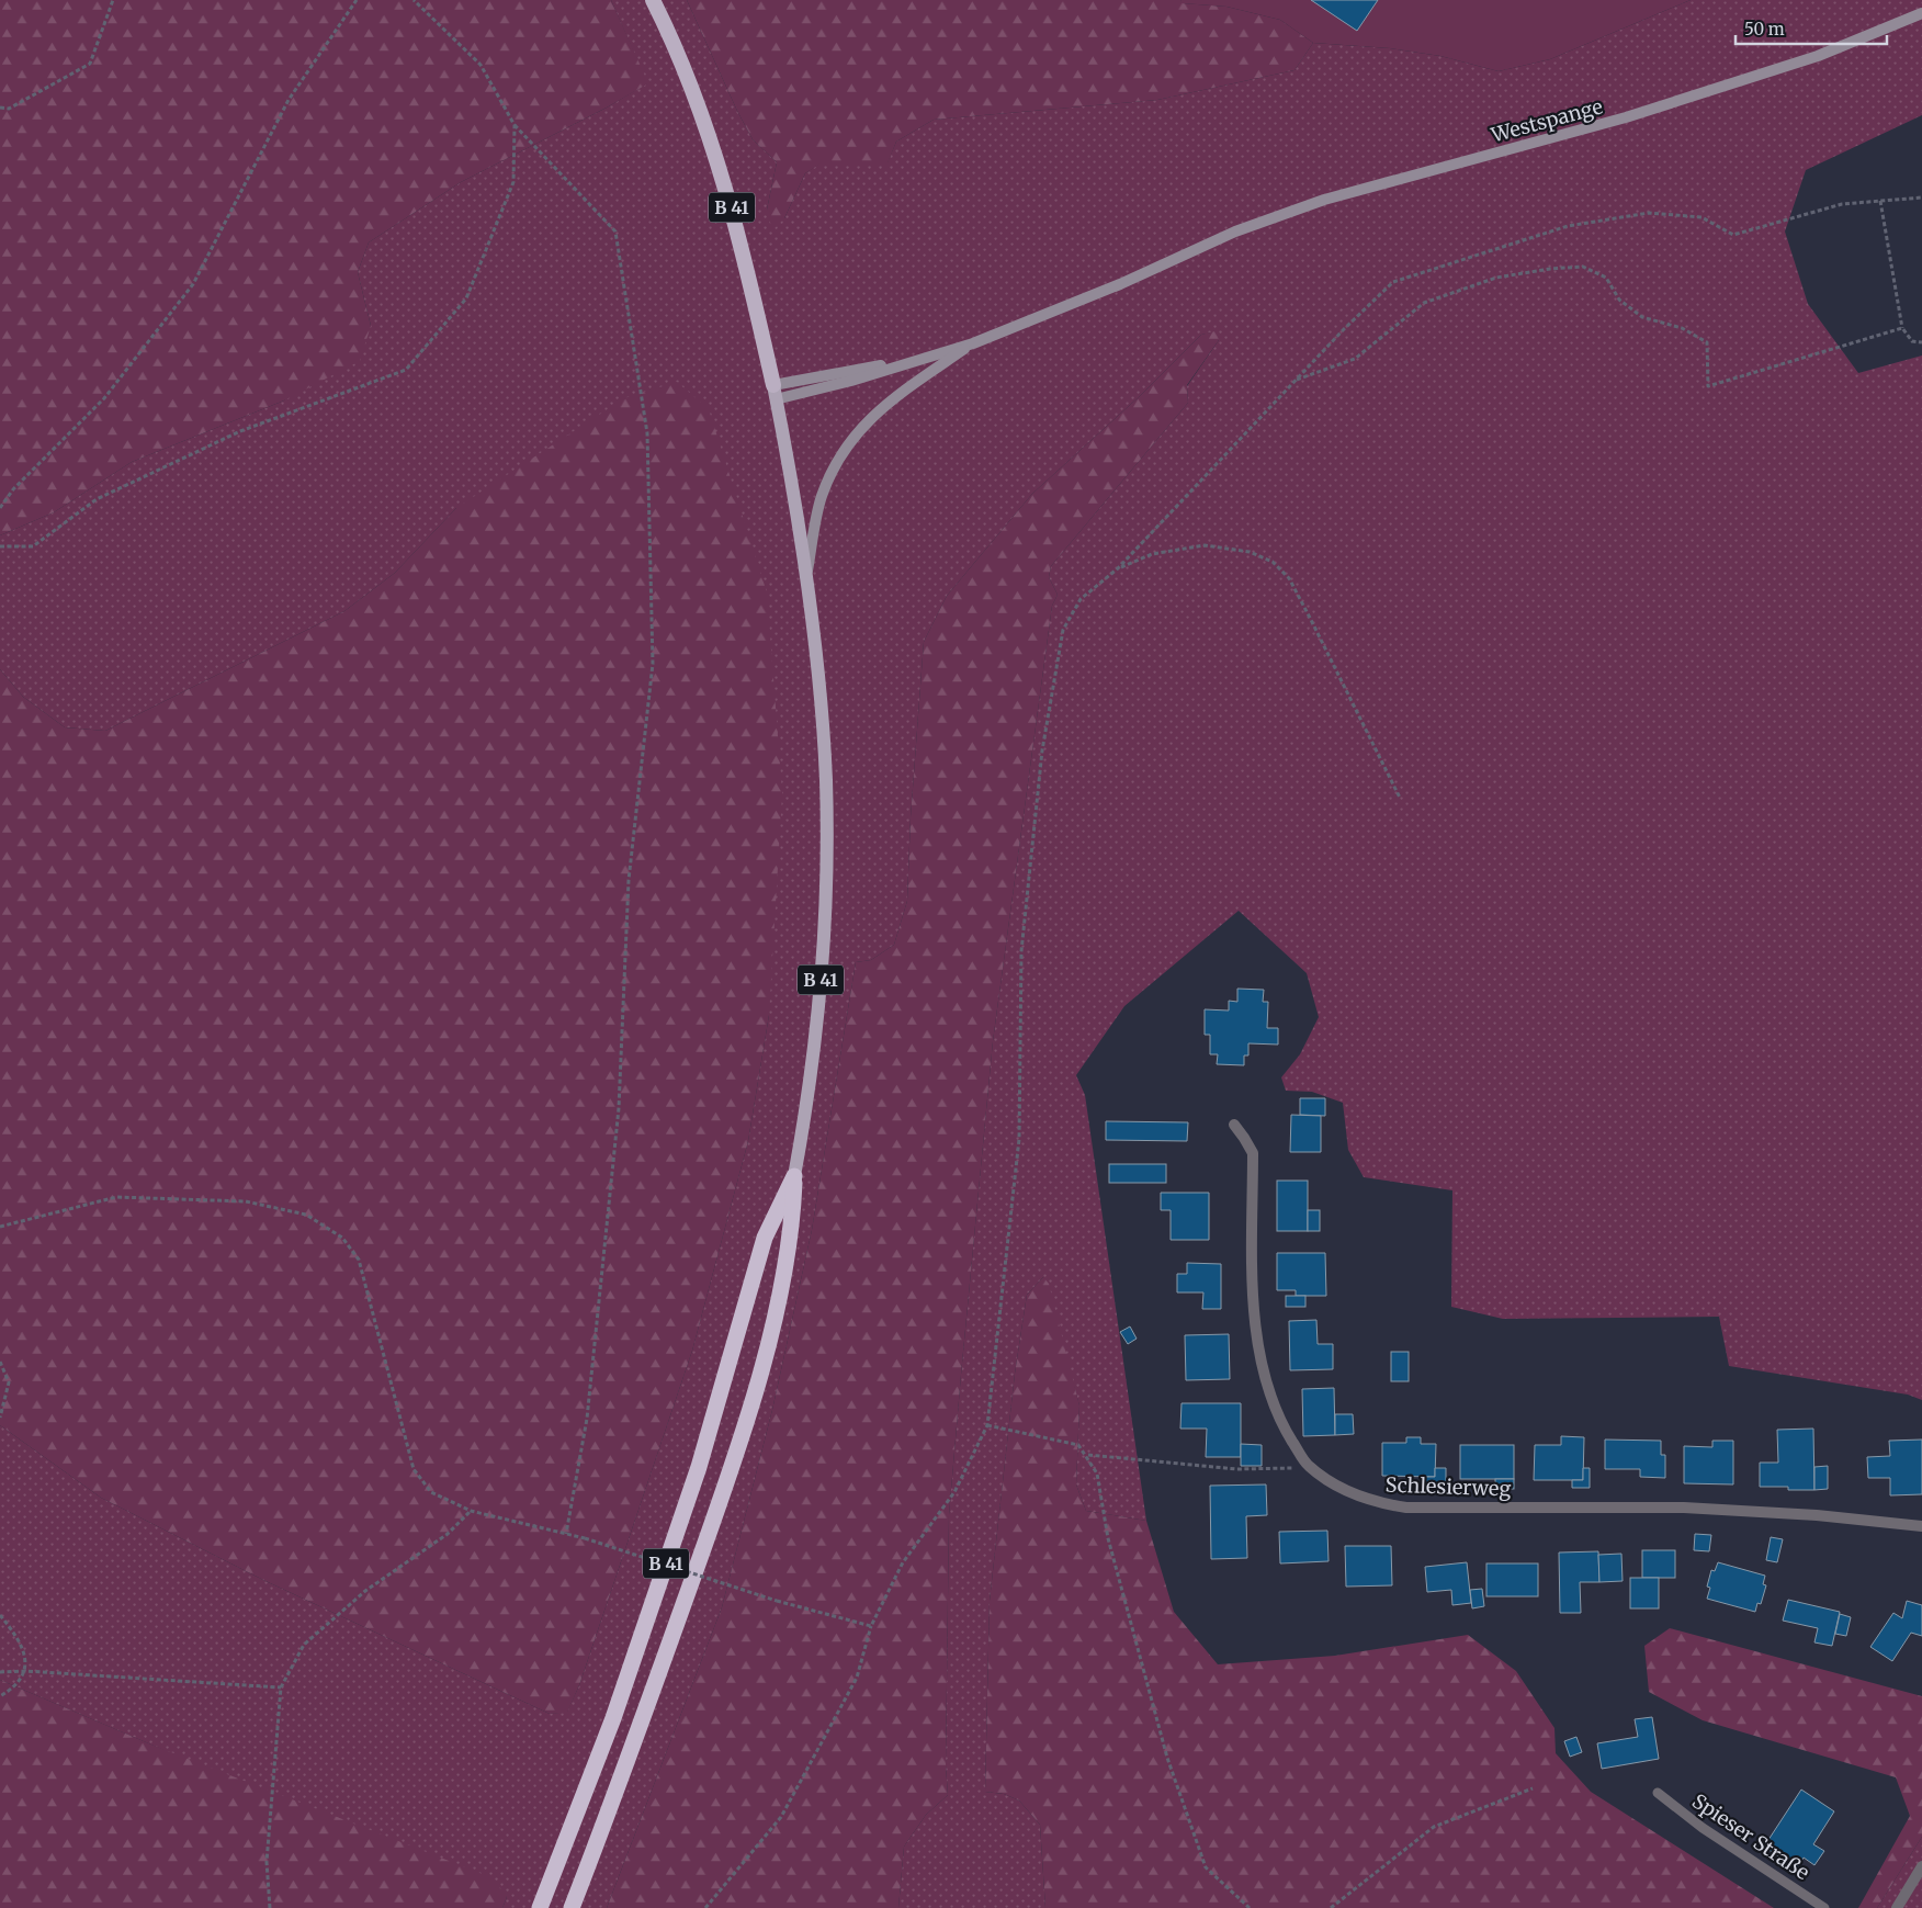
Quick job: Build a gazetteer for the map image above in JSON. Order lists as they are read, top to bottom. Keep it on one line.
{"streets":{"highway":["B 41"],"main road":["Westspange"],"street":["Schlesierweg"],"lane":["Spieser Straße"]},"scale_bar":"50 m"}
